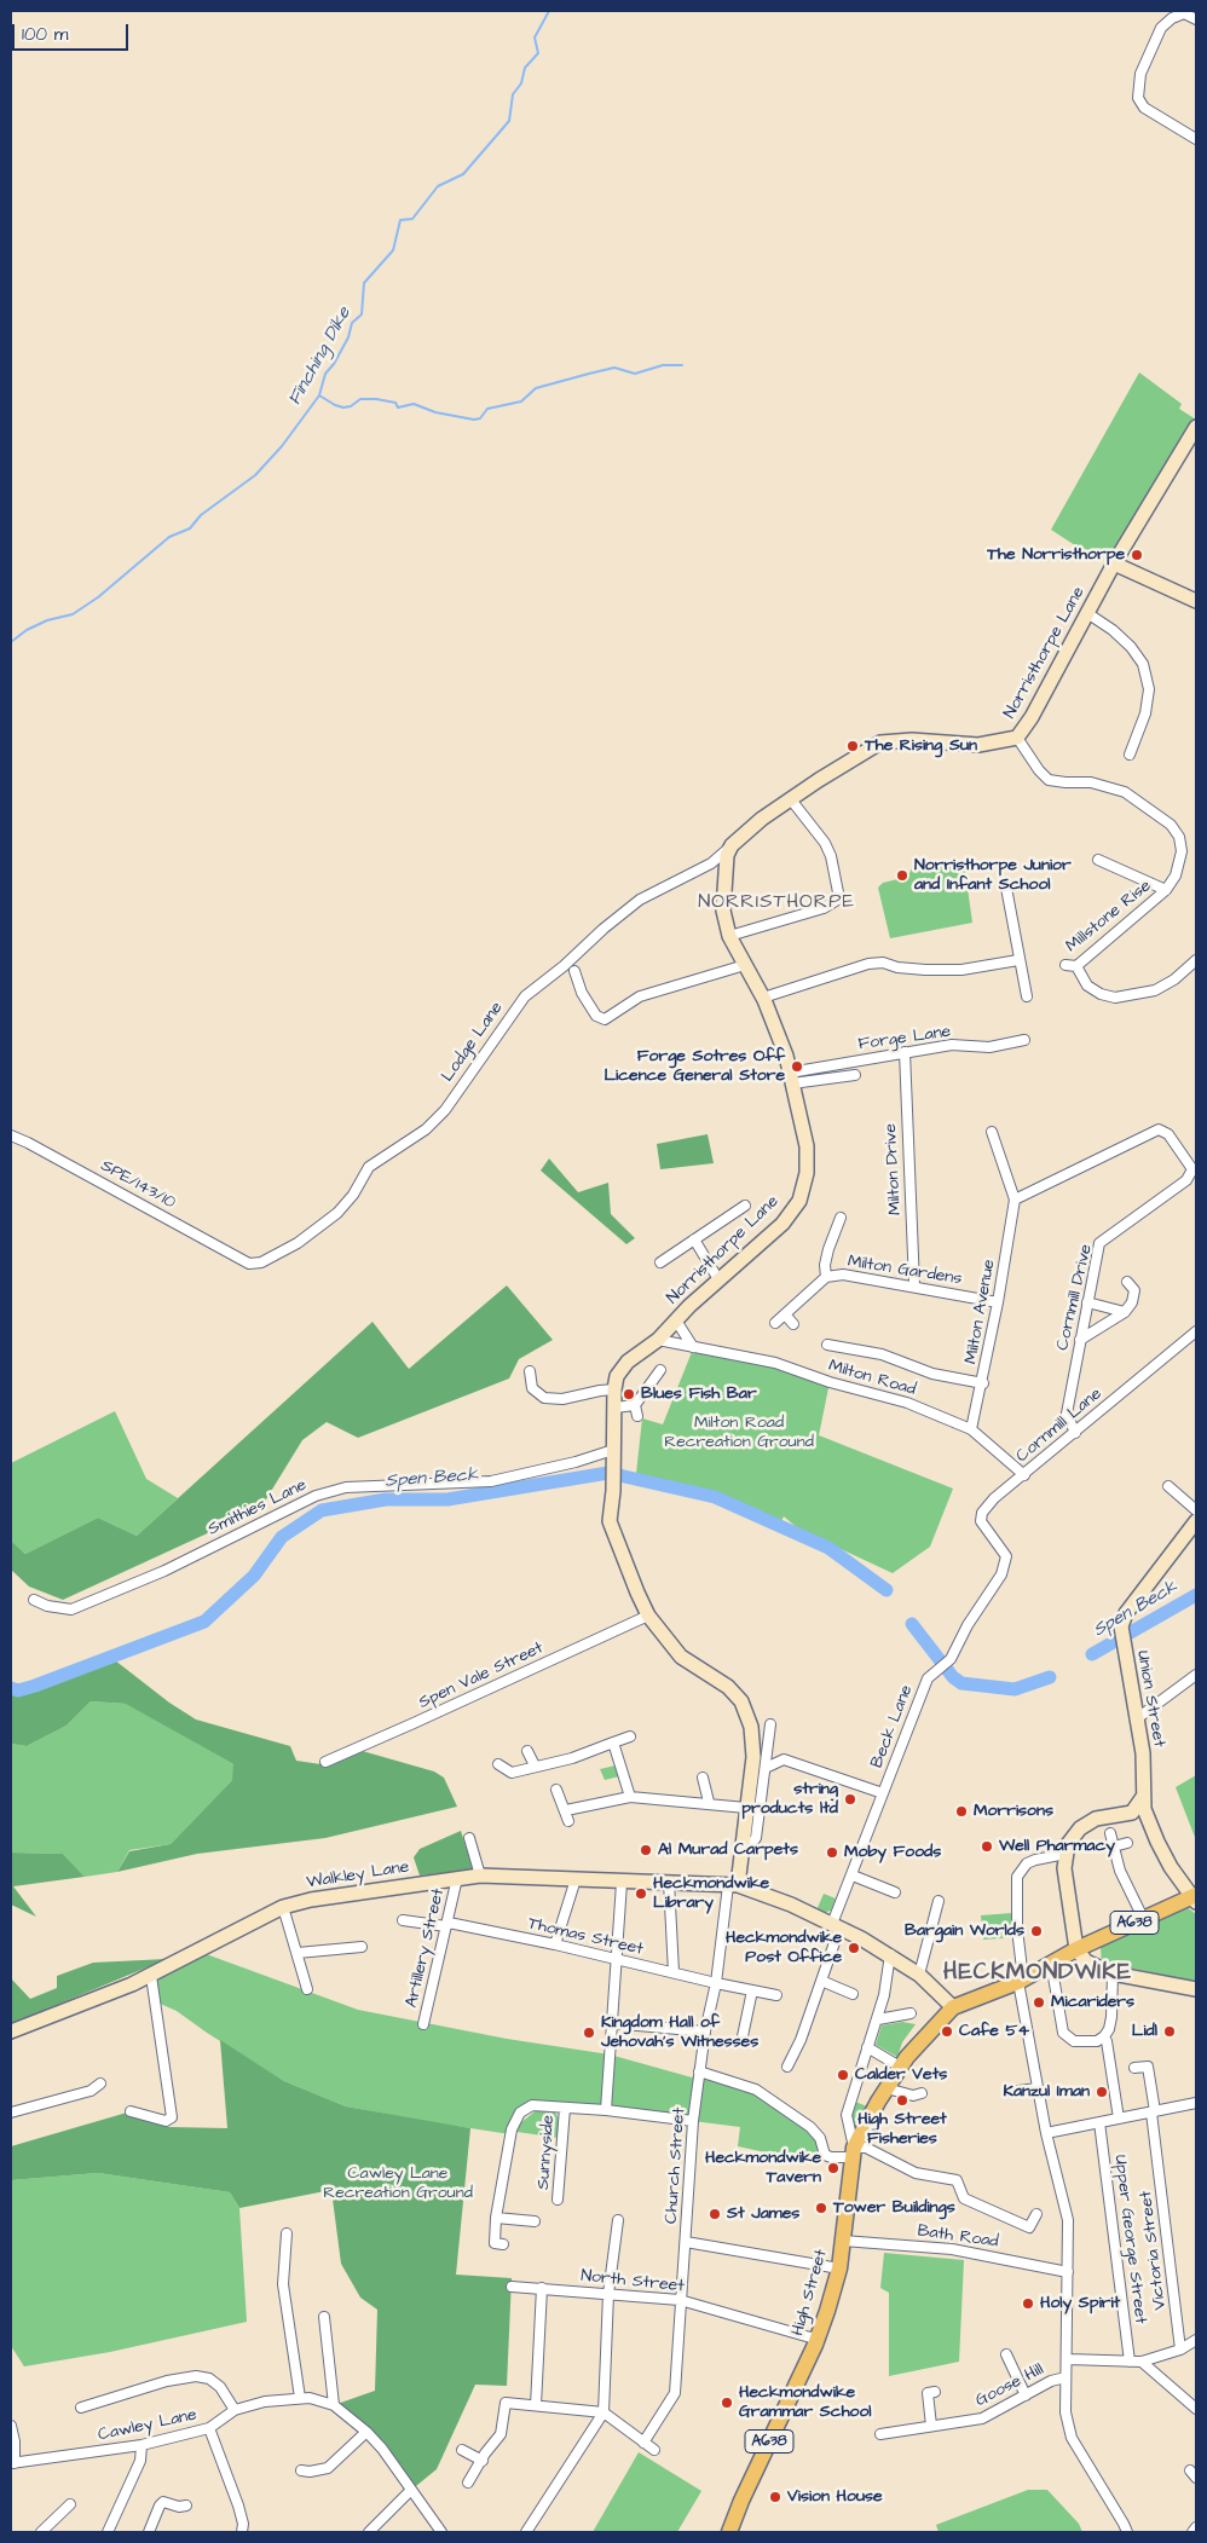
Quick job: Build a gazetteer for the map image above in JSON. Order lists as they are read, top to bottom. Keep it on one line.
{"streets":{"main road":["A638","High Street"],"street":["Norristhorpe Lane","Millstone Rise","Forge Lane","Lodge Lane","Milton Drive","SPE/143/10","Milton Gardens","Cornmill Drive","Milton Avenue","Milton Road","Cornmill Lane","Smithies Lane","Spen Vale Street","Union Street","Beck Lane","Walkley Lane","Thomas Street","Artillery Street","Sunnyside","Church Street","Bath Road","Upper George Street","Victoria Street","North Street","Goose Hill","Cawley Lane"]},"crossings":[["Norristhorpe Lane","Millstone Rise"],["Norristhorpe Lane","Forge Lane"],["Norristhorpe Lane","Lodge Lane"],["Norristhorpe Lane","Milton Road"],["Norristhorpe Lane","Smithies Lane"],["Norristhorpe Lane","Spen Vale Street"],["Norristhorpe Lane","Walkley Lane"],["Norristhorpe Lane","Church Street"],["Forge Lane","Milton Drive"],["Lodge Lane","SPE/143/10"],["Milton Drive","Milton Gardens"],["Milton Gardens","Milton Avenue"],["Cornmill Drive","Milton Avenue"],["Cornmill Drive","Cornmill Lane"],["Milton Avenue","Milton Road"],["Milton Road","Cornmill Lane"],["Cornmill Lane","Beck Lane"],["Union Street","A638"],["Beck Lane","Walkley Lane"],["Walkley Lane","A638"],["Walkley Lane","Artillery Street"],["Walkley Lane","Church Street"],["Walkley Lane","High Street"],["A638","High Street"],["Thomas Street","Artillery Street"],["Thomas Street","Church Street"],["Church Street","North Street"],["Bath Road","High Street"],["North Street","High Street"]],"districts":["NORRISTHORPE","HECKMONDWIKE"],"water":["Finching Dike","Spen Beck"],"parks":["Milton Road Recreation Ground","Cawley Lane Recreation Ground"],"places":["The Norristhorpe","The Rising Sun","Norristhorpe Junior and Infant School","Forge Sotres Off Licence General Store","Blues Fish Bar","string products ltd","Morrisons","Well Pharmacy","Al Murad Carpets","Moby Foods","Heckmondwike Library","Bargain Worlds","Heckmondwike Post Office","Micariders","Cafe 54","Lidl","Kingdom Hall of Jehovah's Witnesses","Calder Vets","Kanzul Iman","High Street Fisheries","Heckmondwike Tavern","Tower Buildings","St James","Holy Spirit","Heckmondwike Grammar School","Vision House"],"scale_bar":"100 m"}
